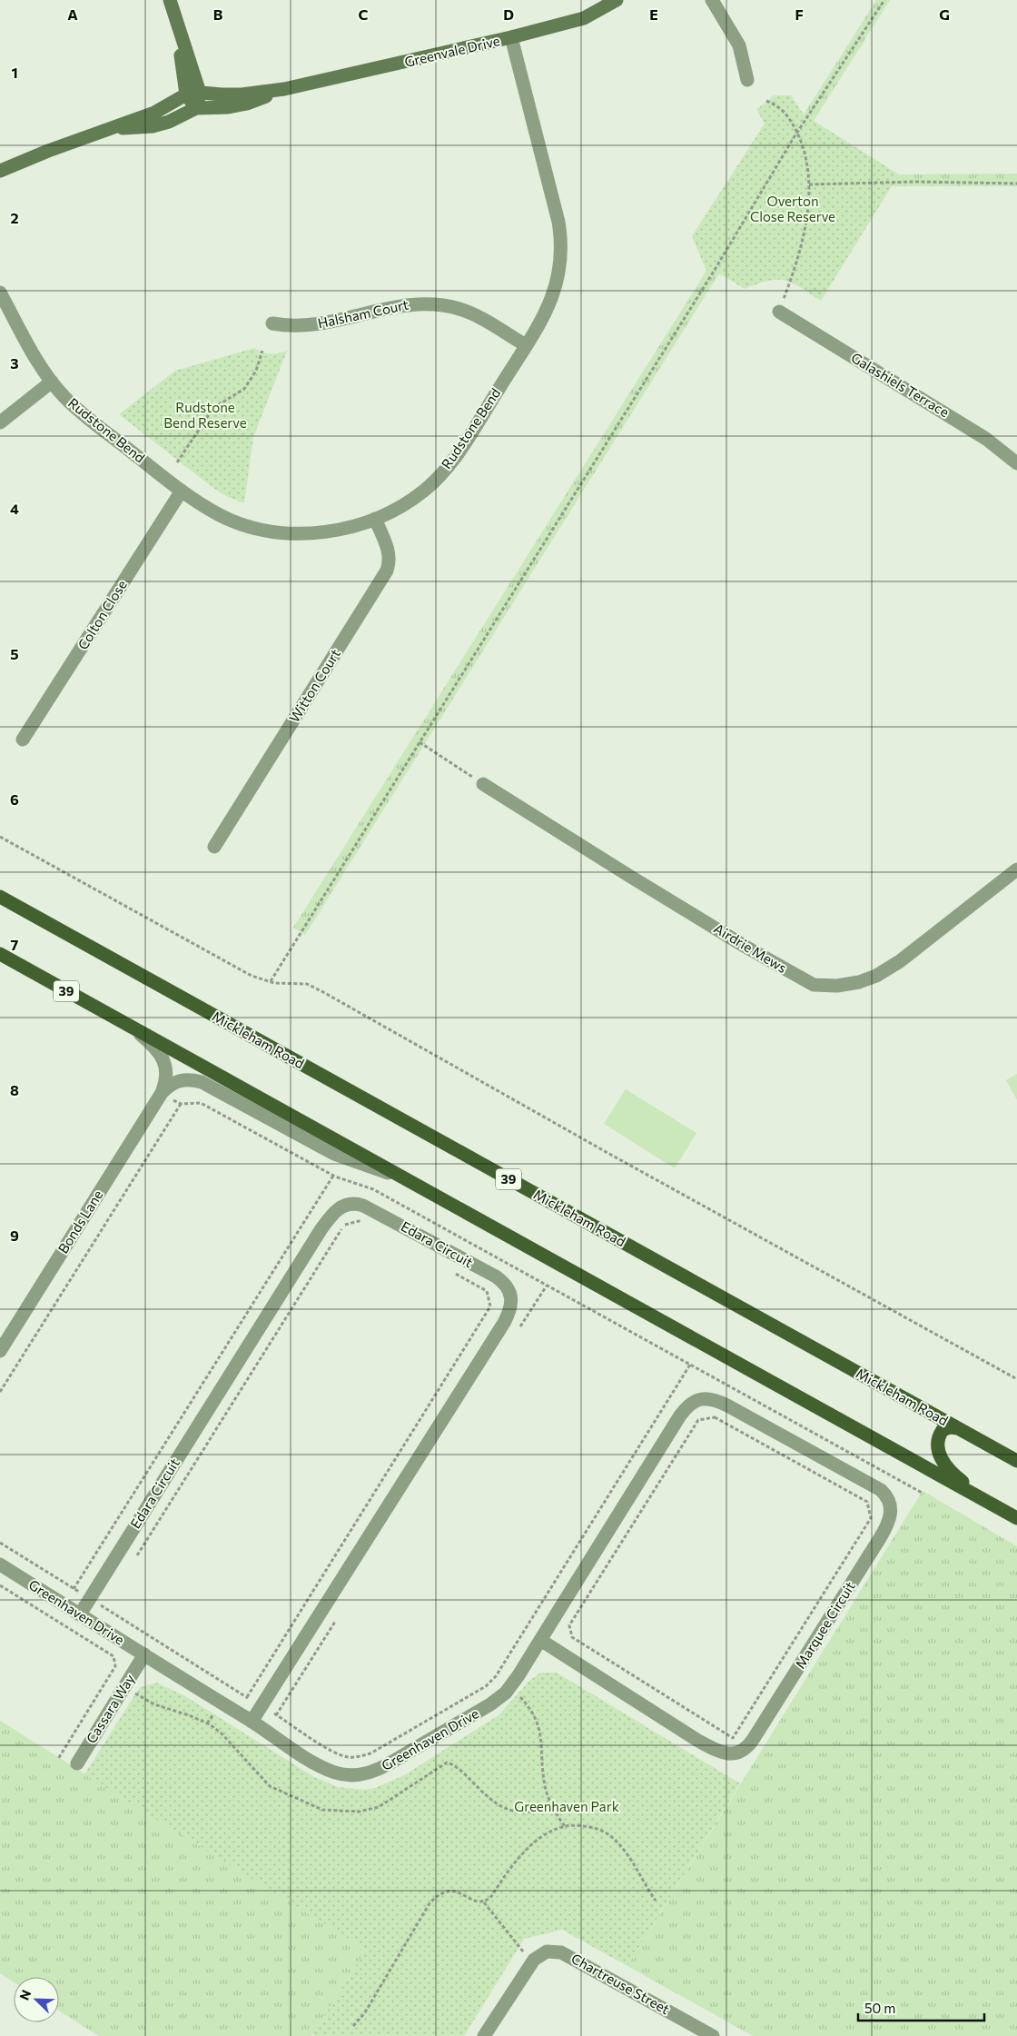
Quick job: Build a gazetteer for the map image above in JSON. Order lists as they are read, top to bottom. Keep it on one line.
{"streets":{"main road":["39","Mickleham Road"],"street":["Greenvale Drive","Halsham Court","Galashiels Terrace","Rudstone Bend","Colton Close","Witton Court","Airdrie Mews","Bonds Lane","Edara Circuit","Greenhaven Drive","Marquee Circuit","Cassara Way","Chartreuse Street"]},"crossings":[["Greenvale Drive","Rudstone Bend"],["Halsham Court","Rudstone Bend"],["Rudstone Bend","Colton Close"],["Rudstone Bend","Witton Court"],["Edara Circuit","Greenhaven Drive"],["Greenhaven Drive","Marquee Circuit"],["Greenhaven Drive","Cassara Way"]],"parks":["Overton Close Reserve","Rudstone Bend Reserve","Greenhaven Park"],"scale_bar":"50 m","north":"top left","grid":{"columns":["A","B","C","D","E","F","G"],"rows":["1","2","3","4","5","6","7","8","9"]}}
